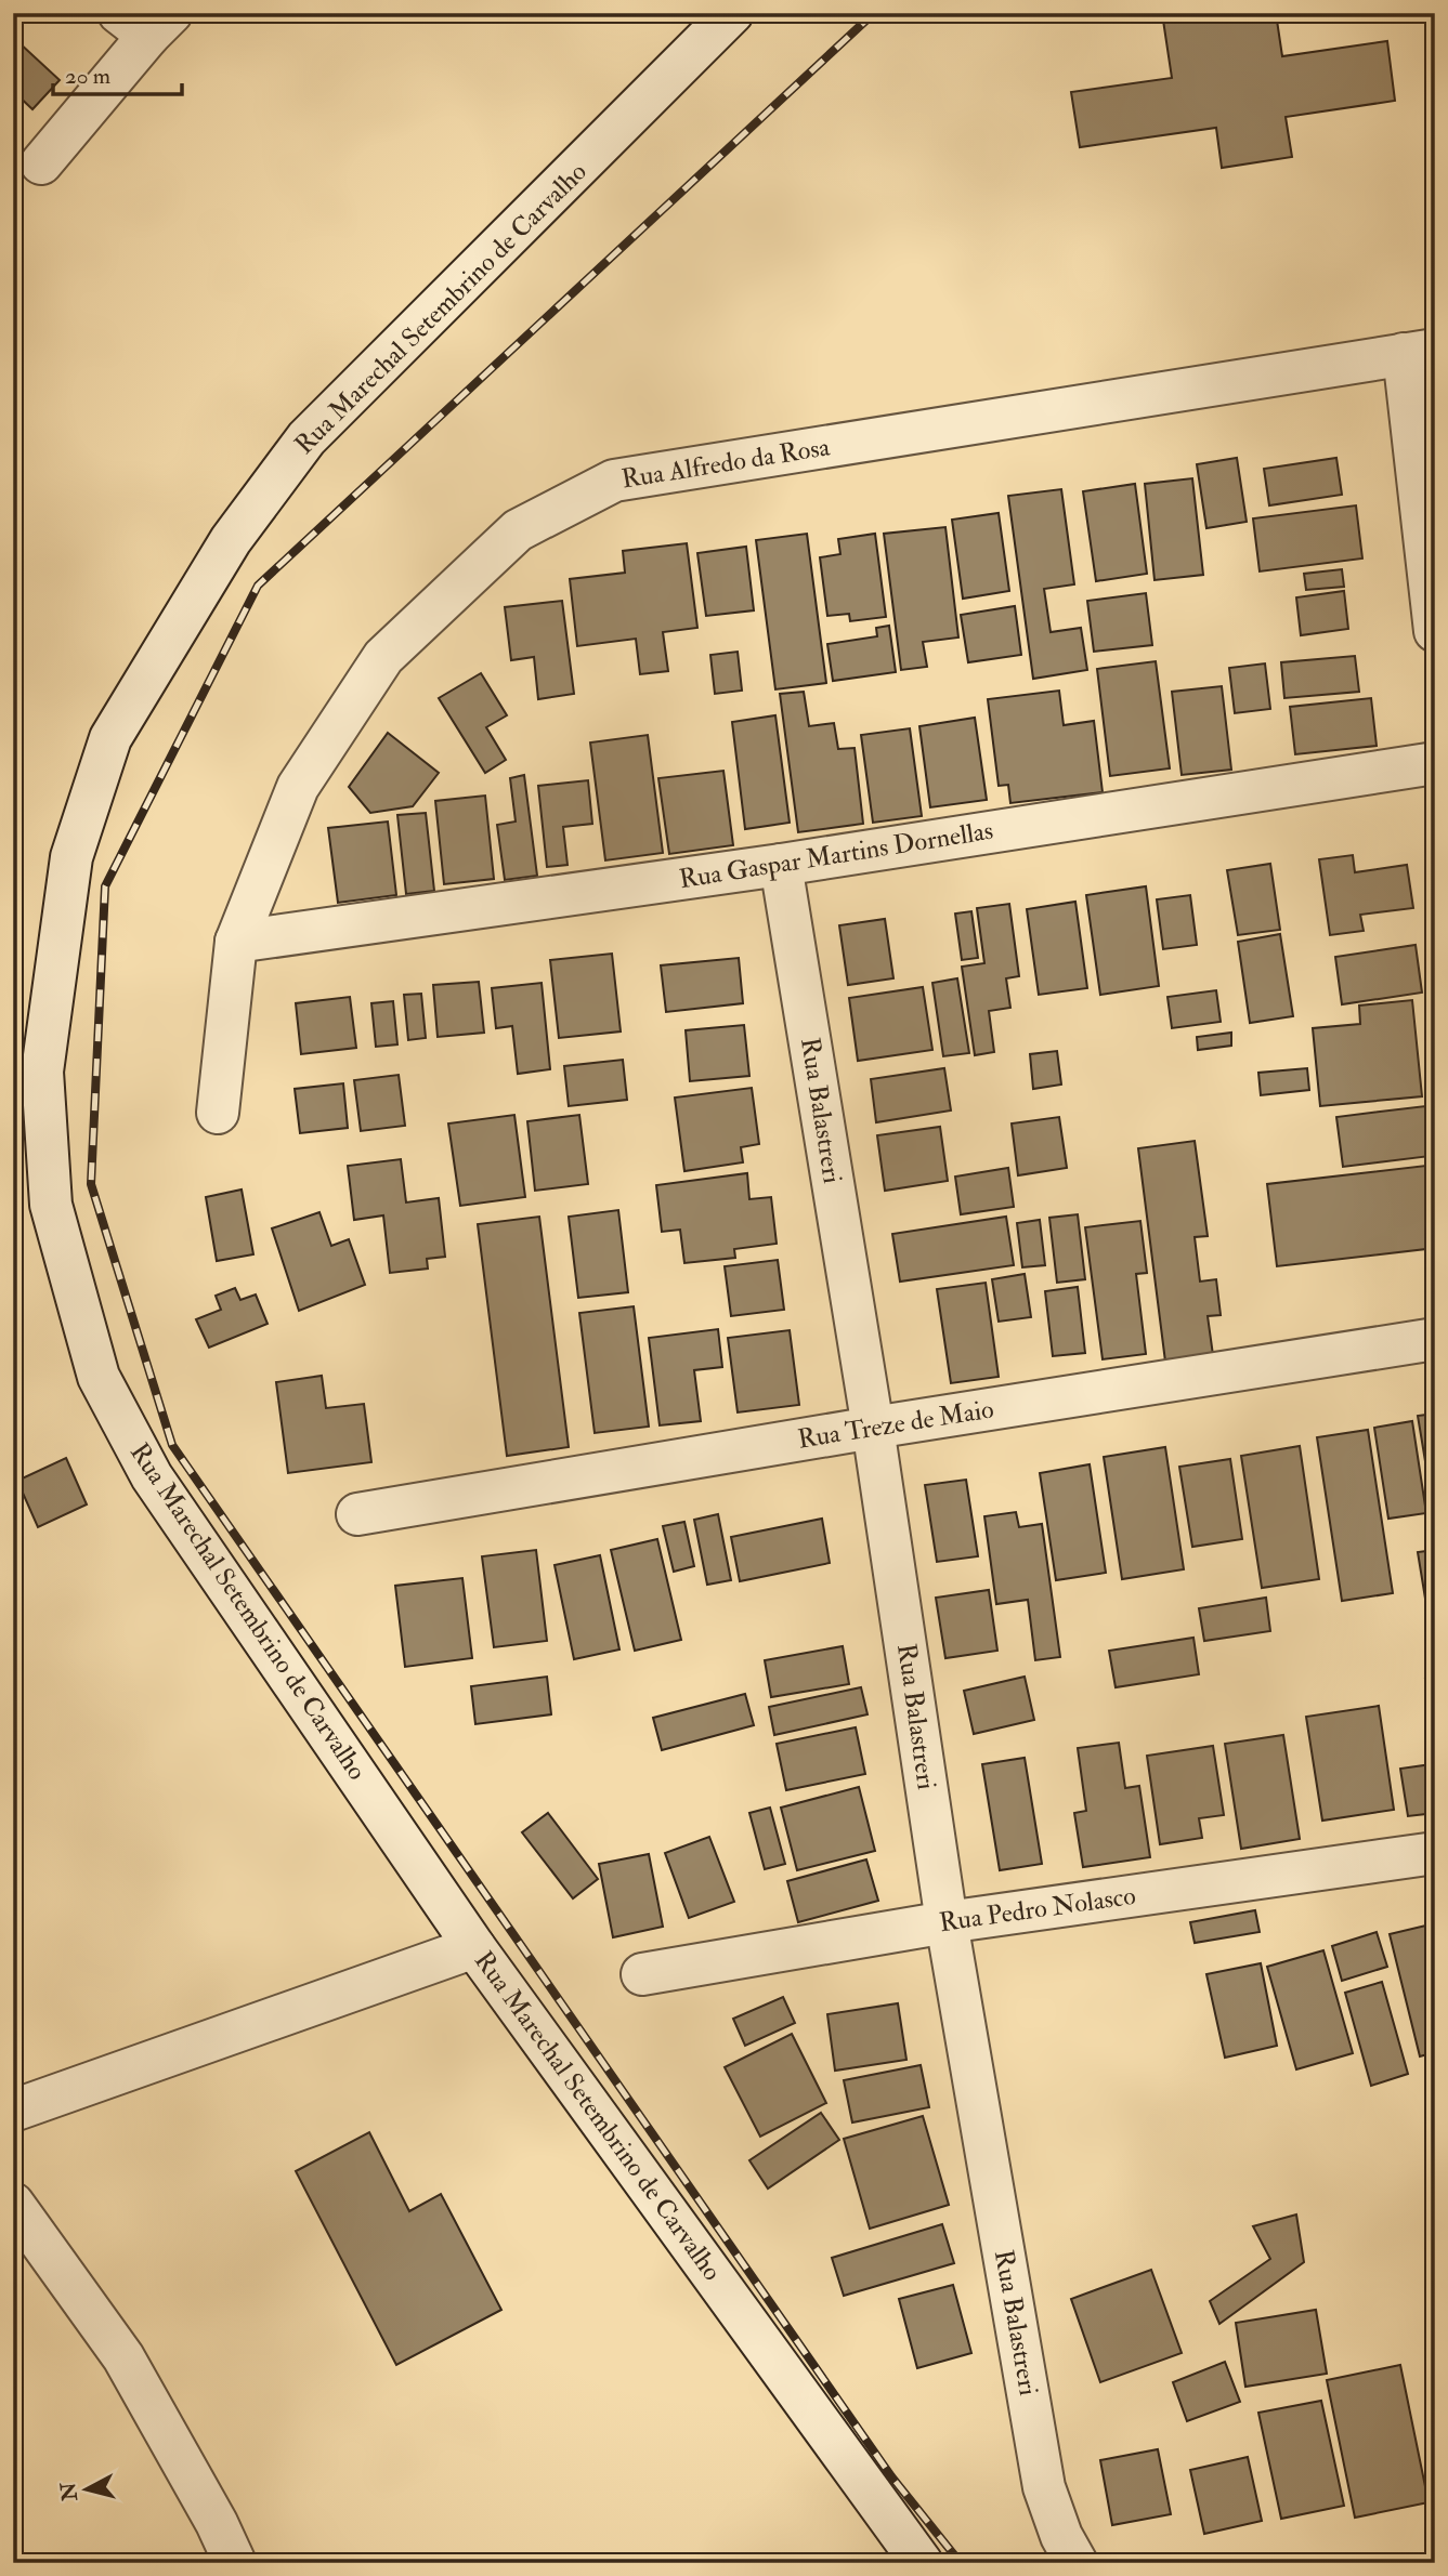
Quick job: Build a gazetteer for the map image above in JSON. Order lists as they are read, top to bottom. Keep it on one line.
{"streets":{"street":["Rua Marechal Setembrino de Carvalho","Rua Alfredo da Rosa","Rua Gaspar Martins Dornellas","Rua Balastreri","Rua Treze de Maio","Rua Pedro Nolasco"]},"crossings":[["Rua Alfredo da Rosa","Rua Gaspar Martins Dornellas"],["Rua Gaspar Martins Dornellas","Rua Balastreri"],["Rua Balastreri","Rua Treze de Maio"],["Rua Balastreri","Rua Pedro Nolasco"]],"scale_bar":"20 m","north":"left"}
